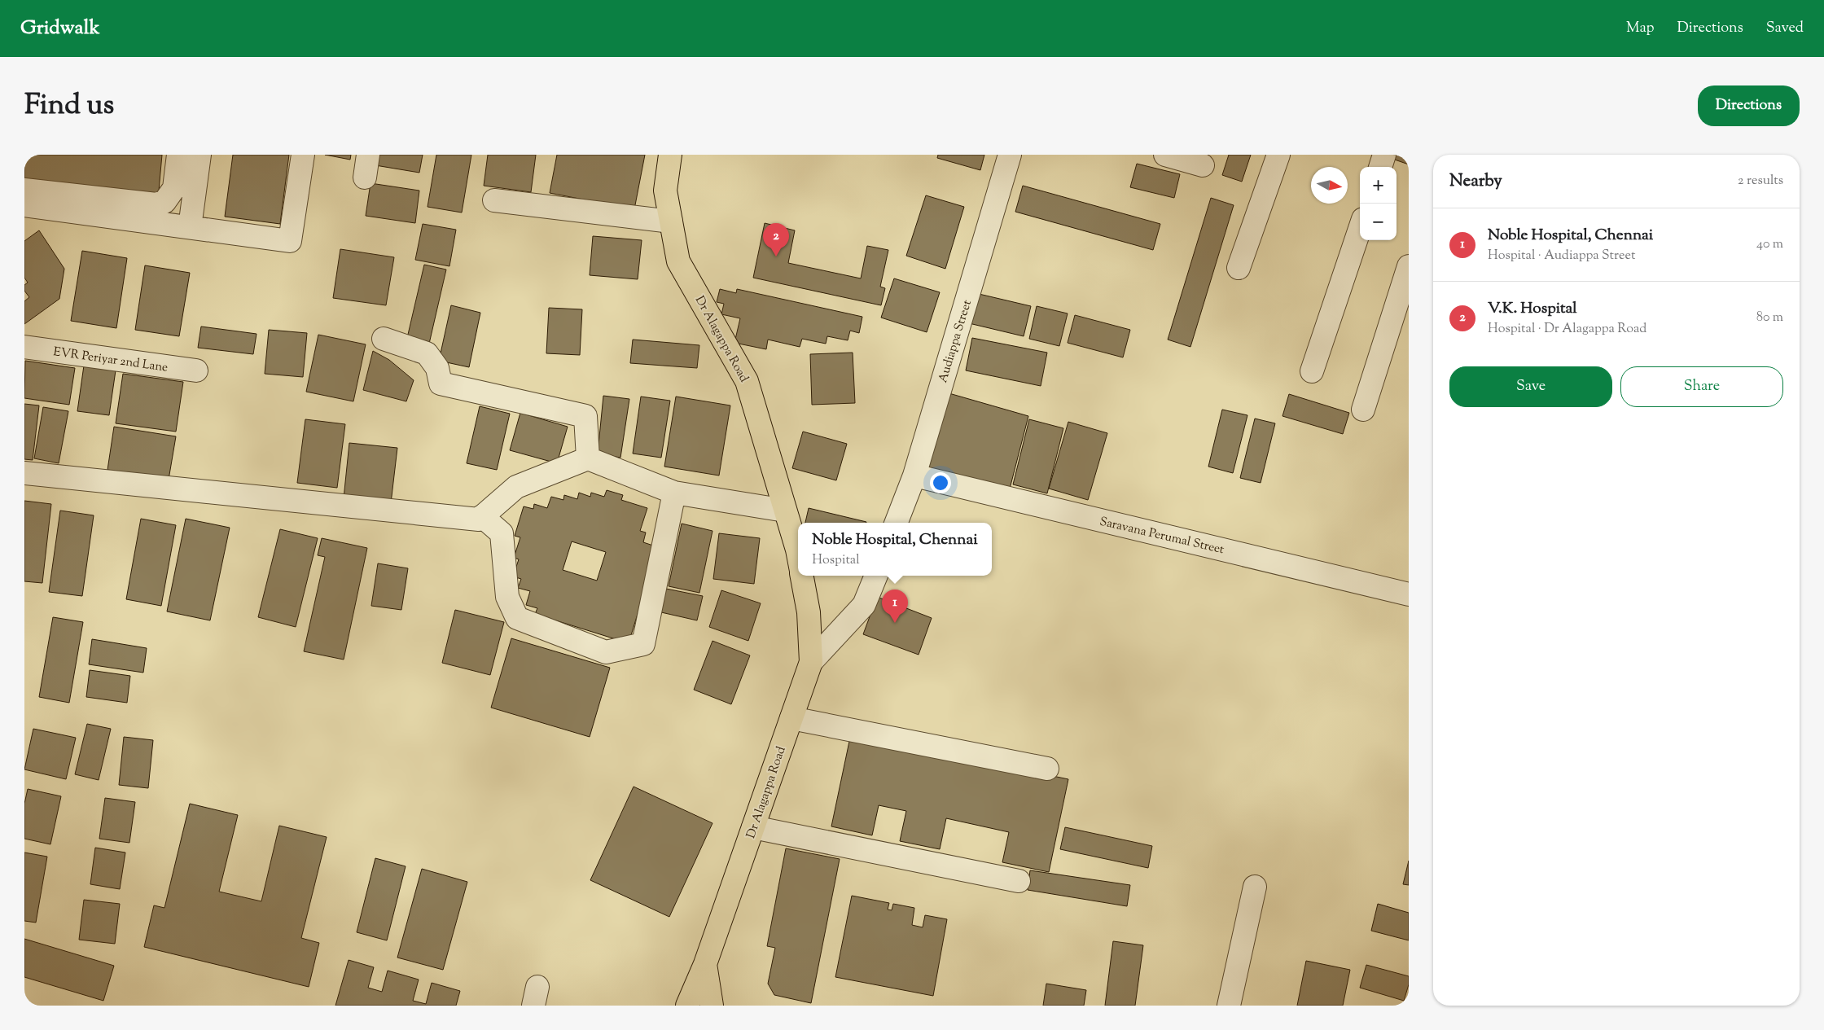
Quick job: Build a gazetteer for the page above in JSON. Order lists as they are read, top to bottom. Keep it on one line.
{"streets":{"main road":["Dr Alagappa Road"],"street":["Audiappa Street","EVR Periyar 2nd Lane","Saravana Perumal Street"]},"crossings":[["Audiappa Street","Saravana Perumal Street"]],"north":"right","page":{"header":"Gridwalk","nav":["Map","Directions","Saved"],"title":"Find us","buttons":["Directions",["Save","Share"]],"heading":["Nearby","2 results"],"map_buttons":["+","−"],"list":[{"mark":"1","name":"Noble Hospital, Chennai","note":"Hospital · Audiappa Street","value":"40 m"},{"mark":"2","name":"V.K. Hospital","note":"Hospital · Dr Alagappa Road","value":"80 m"}],"pins":["2","1"],"popup":["Noble Hospital, Chennai","Hospital"]}}
